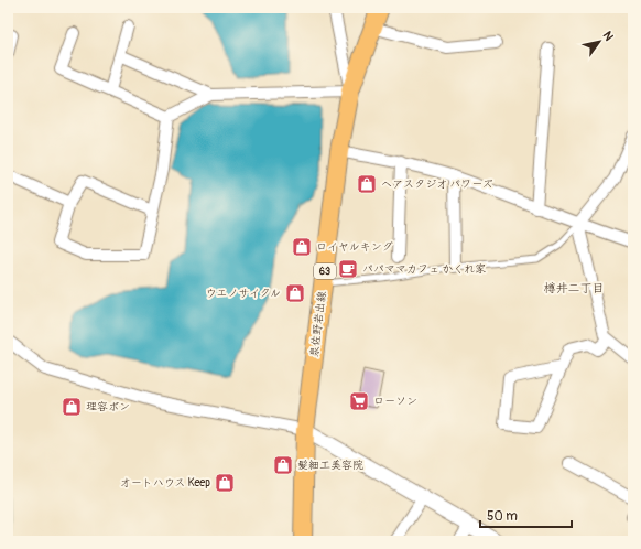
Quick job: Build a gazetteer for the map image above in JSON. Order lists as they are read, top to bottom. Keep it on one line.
{"streets":{"main road":["63","泉佐野岩出線"]},"districts":["樽井二丁目"],"places":{"shop":["ヘアスタジオ パワーズ","ロイヤルキング","ウエノサイクル","理容ボン","髪細工美容院","オートハウス Keep"],"cafe":["パパママカフェ かくれ家"],"supermarket":["ローソン"]},"scale_bar":"50 m","north":"top right"}
